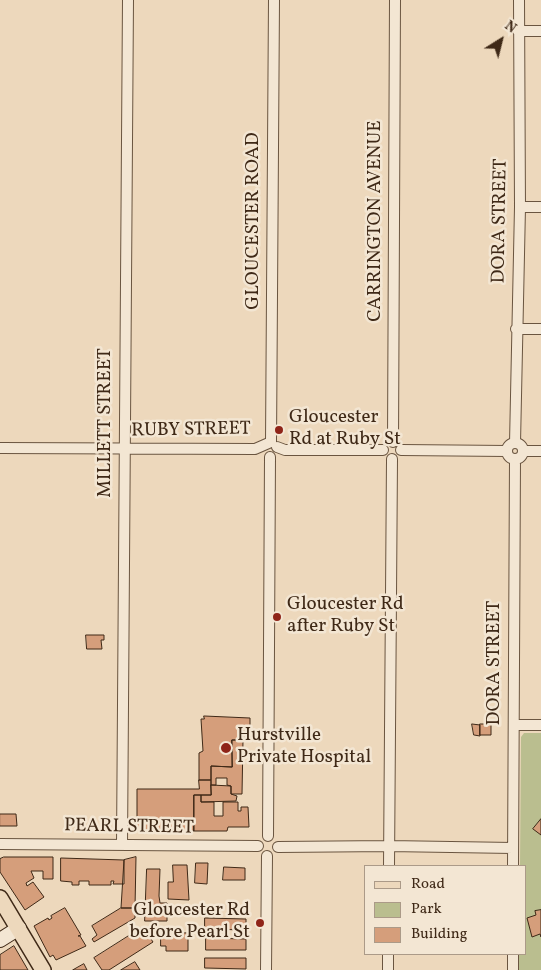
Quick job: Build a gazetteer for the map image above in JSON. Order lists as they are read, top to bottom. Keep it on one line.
{"streets":{"street":["GLOUCESTER ROAD","CARRINGTON AVENUE","DORA STREET","MILLETT STREET","RUBY STREET","PEARL STREET"]},"crossings":[["GLOUCESTER ROAD","RUBY STREET"],["CARRINGTON AVENUE","RUBY STREET"],["MILLETT STREET","RUBY STREET"],["MILLETT STREET","PEARL STREET"]],"places":["Gloucester Rd at Ruby St","Gloucester Rd after Ruby St","Hurstville Private Hospital","Gloucester Rd before Pearl St"],"legend":["Road","Park","Building"],"north":"top right"}
